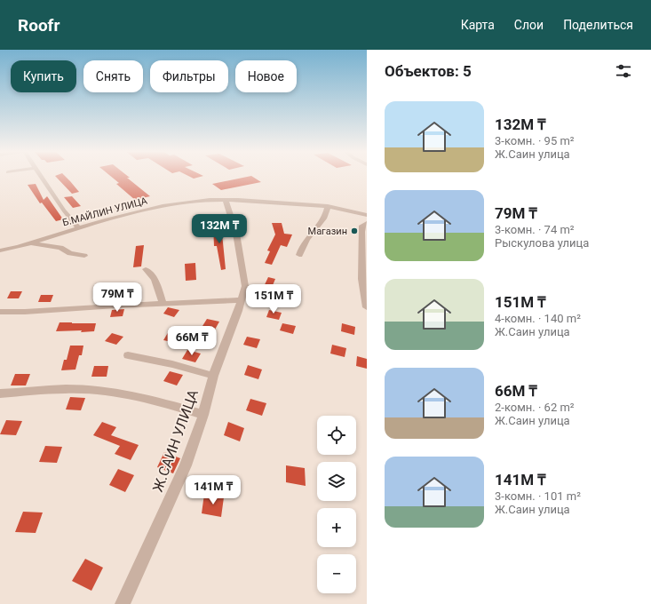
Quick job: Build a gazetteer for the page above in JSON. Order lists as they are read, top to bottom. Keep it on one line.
{"streets":{"street":["Б.МАЙЛИН УЛИЦА","Ж.САИН УЛИЦА"]},"crossings":[["Б.МАЙЛИН УЛИЦА","Ж.САИН УЛИЦА"]],"places":["Магазин"],"page":{"header":"Roofr","nav":["Карта","Слои","Поделиться"],"heading":"Объектов: 5","chip":["Купить","Снять","Фильтры","Новое"],"list":[{"name":"132M ₸","note":"3-комн. · 95 m² · Ж.Саин улица"},{"name":"79M ₸","note":"3-комн. · 74 m² · Рыскулова улица"},{"name":"151M ₸","note":"4-комн. · 140 m² · Ж.Саин улица"},{"name":"66M ₸","note":"2-комн. · 62 m² · Ж.Саин улица"},{"name":"141M ₸","note":"3-комн. · 101 m² · Ж.Саин улица"}],"price":["132M ₸","79M ₸","151M ₸","66M ₸","141M ₸"],"map_buttons":["+","−"]}}
